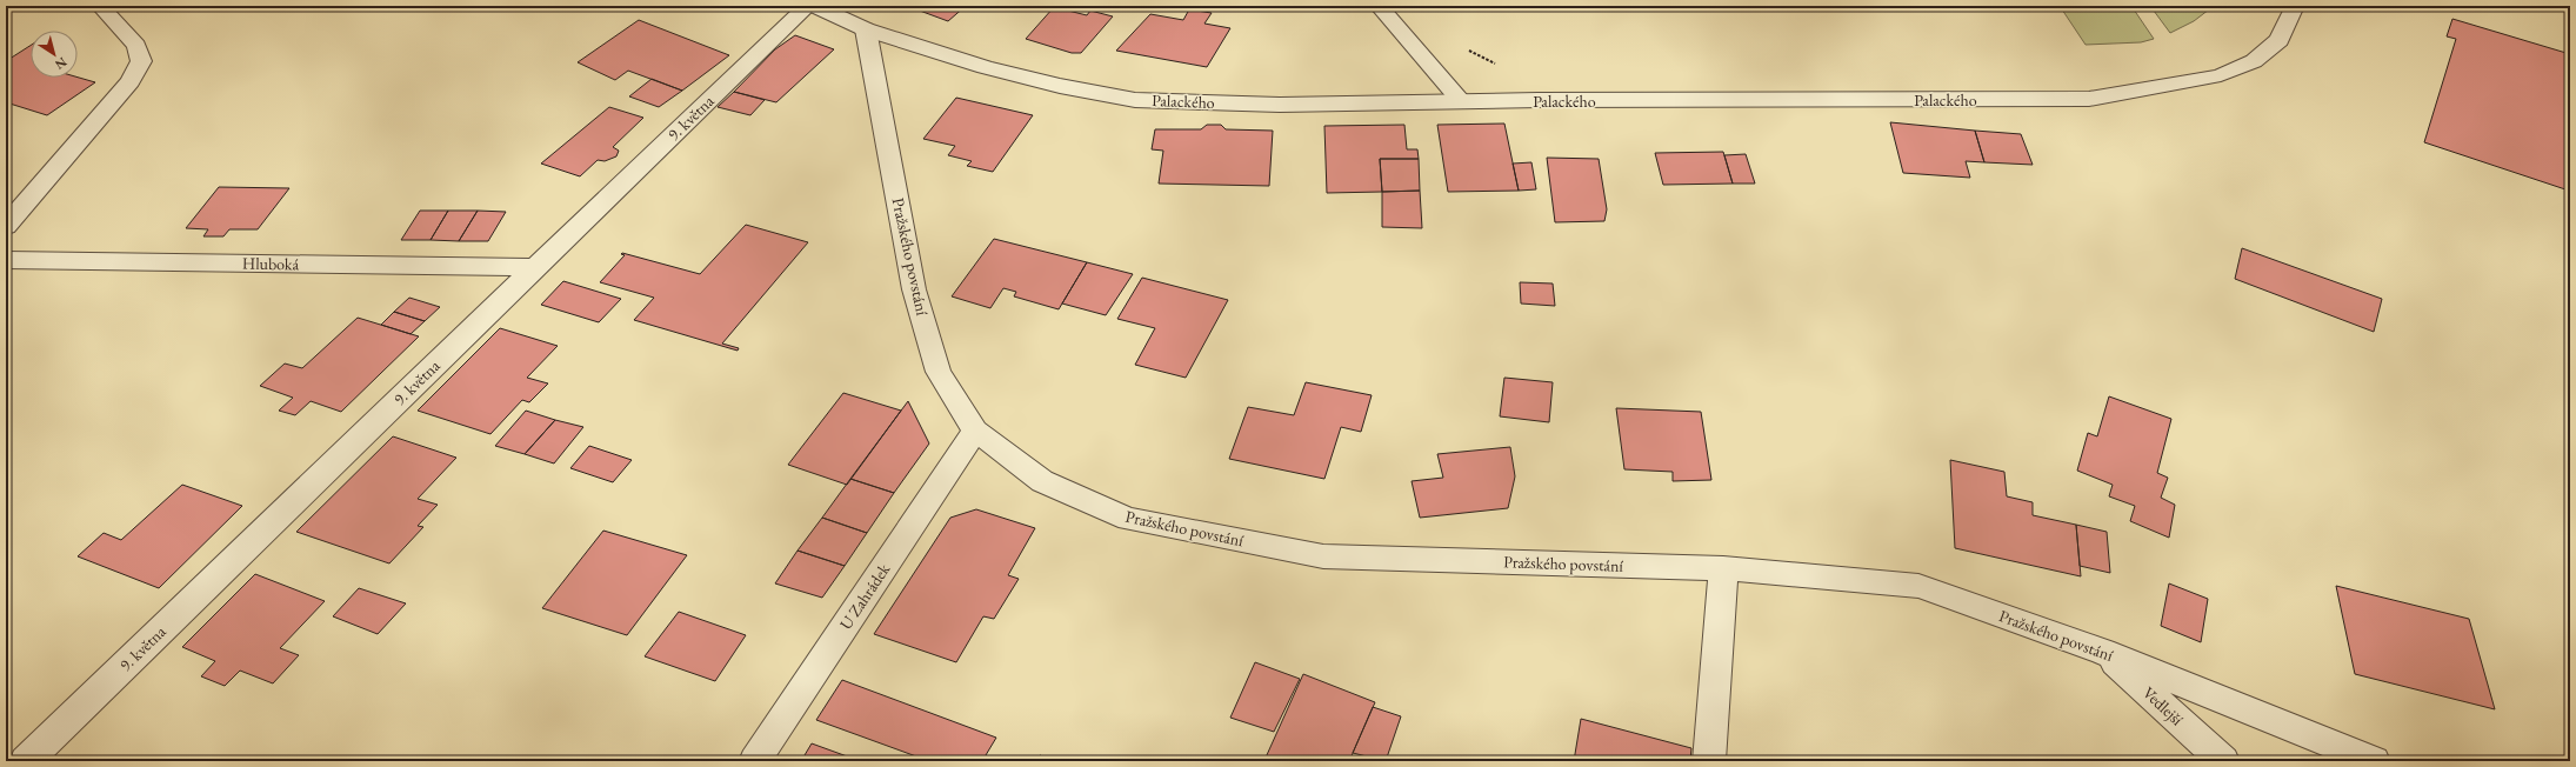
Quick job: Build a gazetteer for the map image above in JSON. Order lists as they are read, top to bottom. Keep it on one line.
{"streets":{"street":["Palackého","9. května","Pražského povstání","Hluboká","U Zahrádek","Vedlejší"]},"crossings":[["Palackého","Pražského povstání"],["9. května","Hluboká"],["Pražského povstání","U Zahrádek"],["Pražského povstání","Vedlejší"]],"north":"bottom right"}
